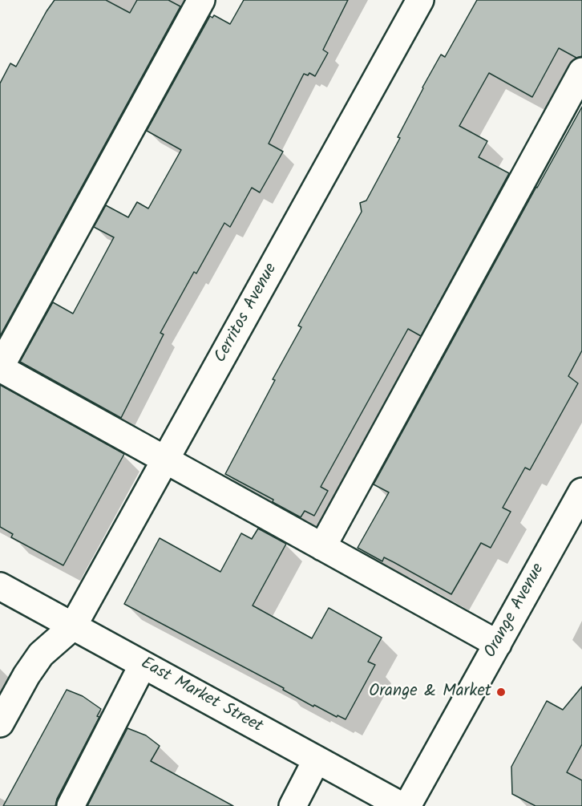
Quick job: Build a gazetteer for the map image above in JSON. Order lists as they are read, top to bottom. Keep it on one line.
{"streets":{"street":["Cerritos Avenue","Orange Avenue","East Market Street"]},"crossings":[["Cerritos Avenue","East Market Street"]],"places":["Orange & Market"]}
